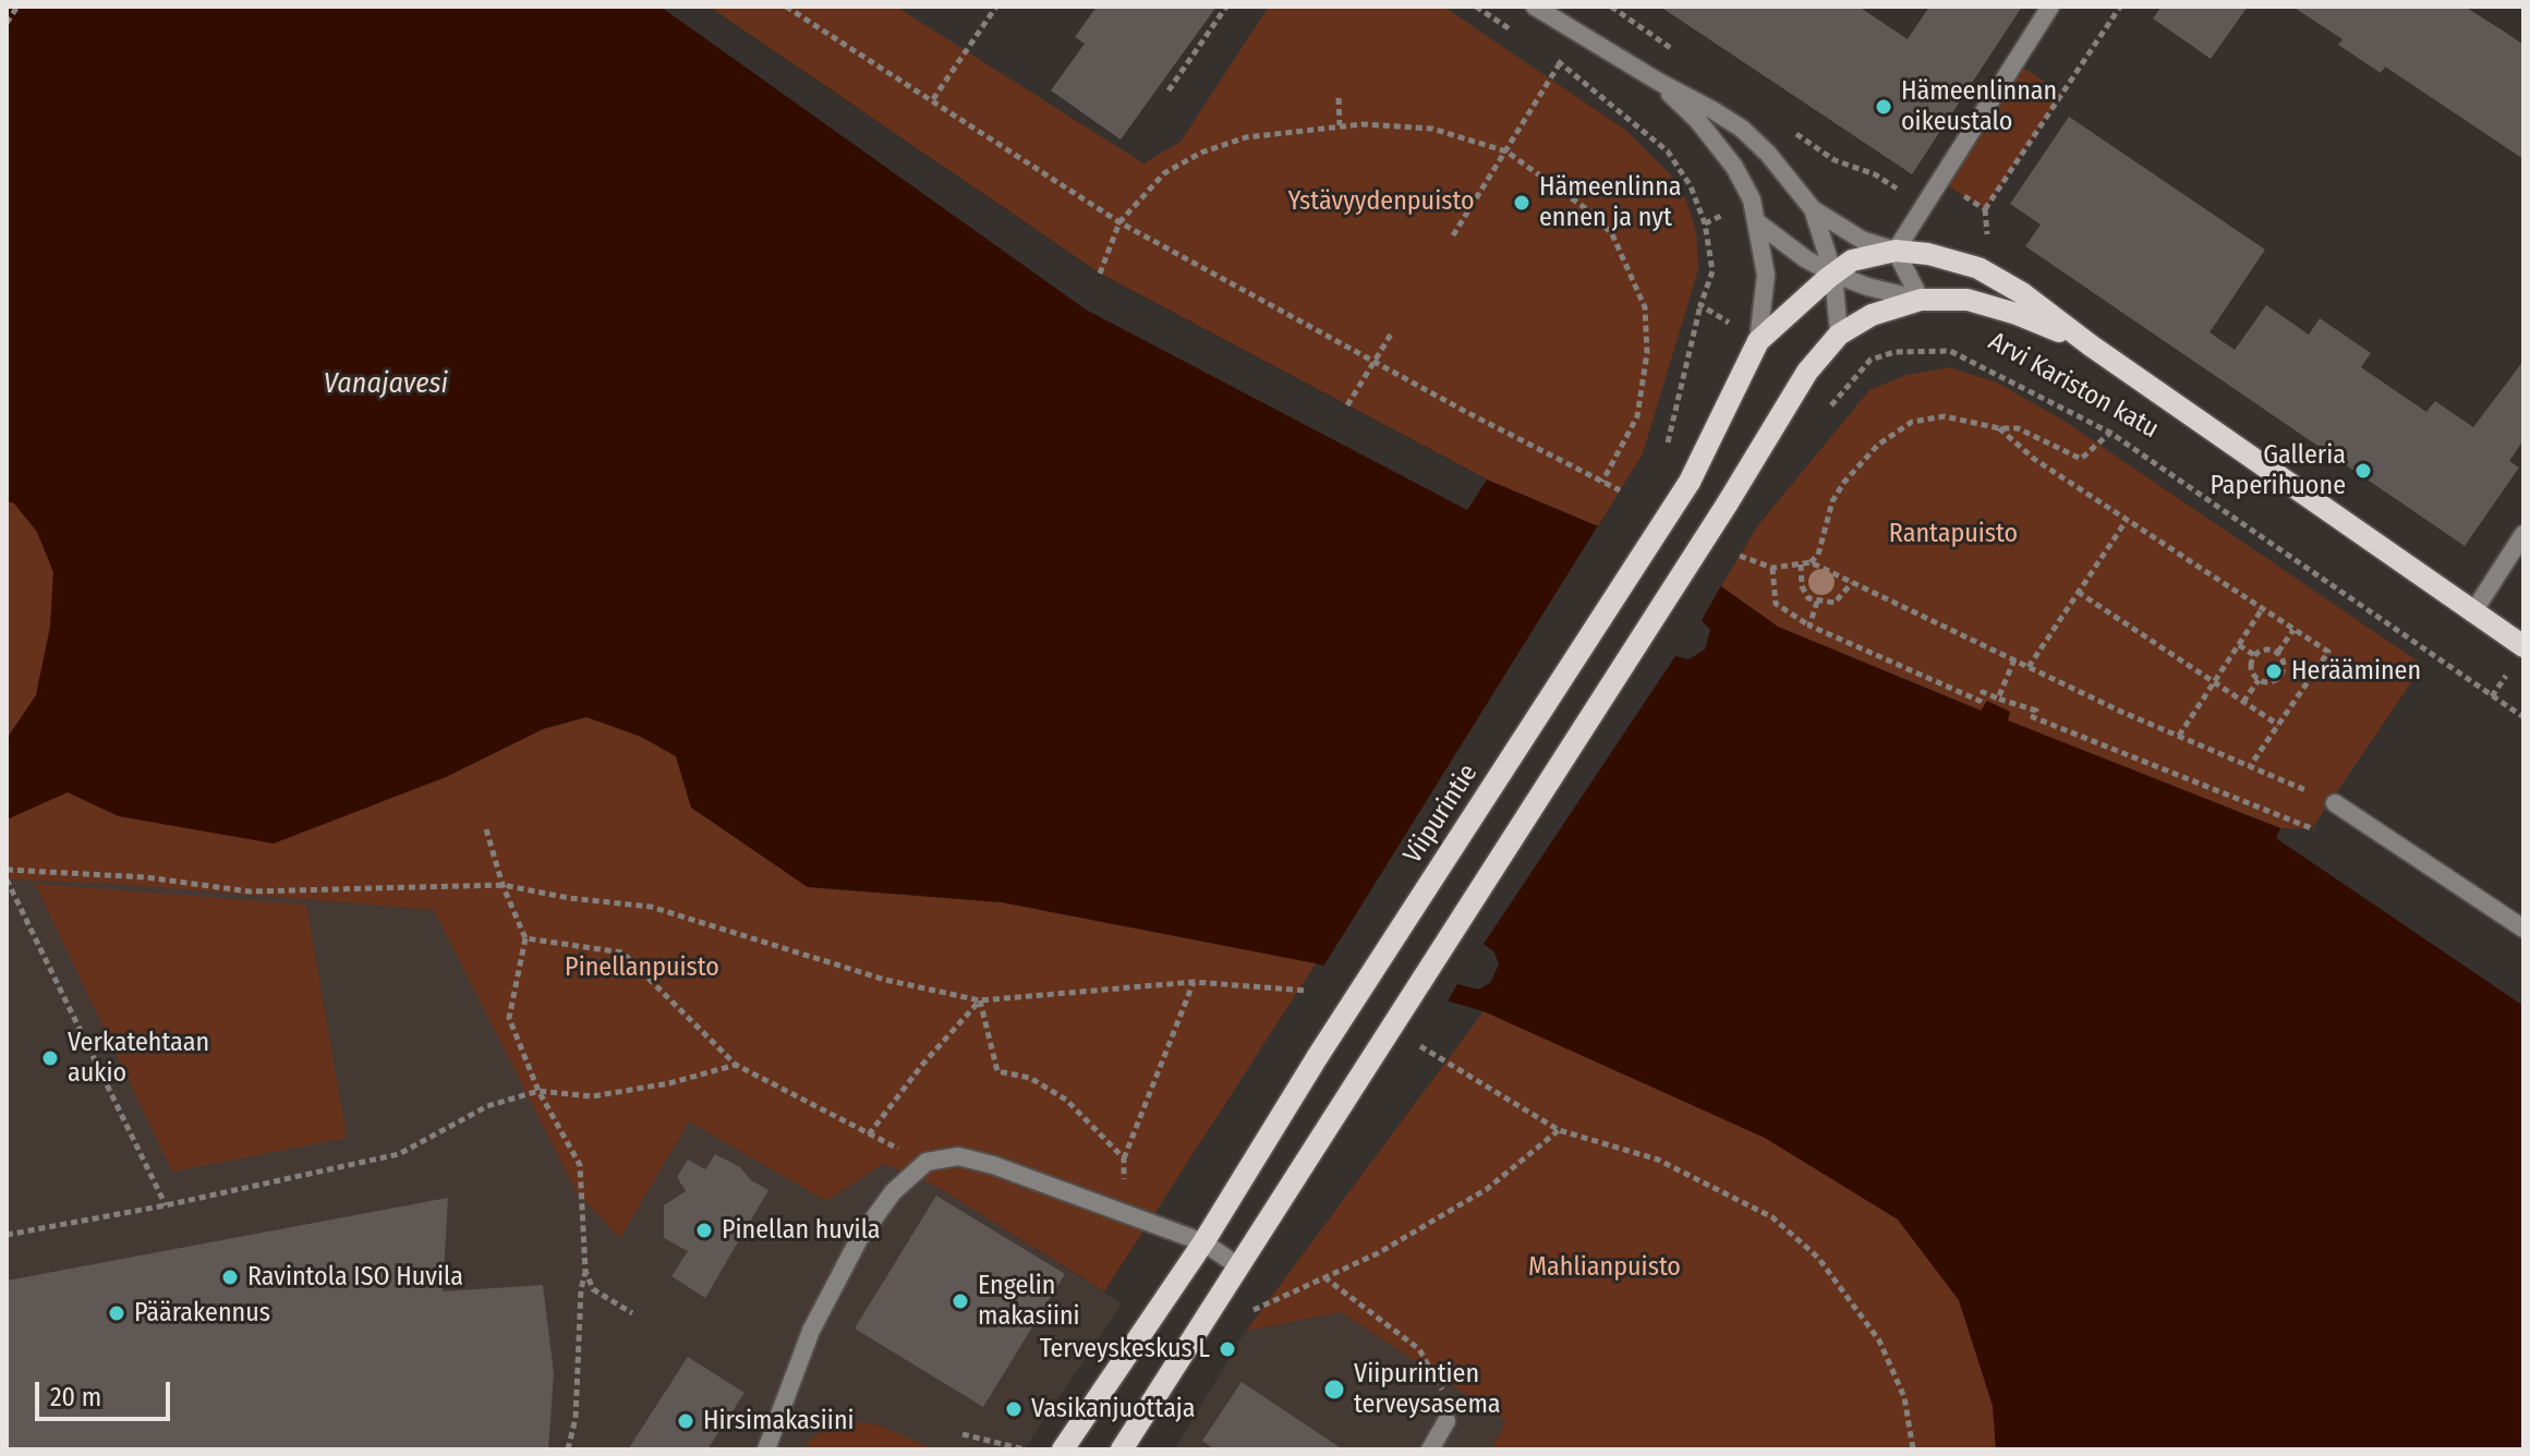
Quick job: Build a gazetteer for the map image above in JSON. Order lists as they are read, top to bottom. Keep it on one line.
{"streets":{"main road":["Arvi Kariston katu","Viipurintie"]},"crossings":[["Arvi Kariston katu","Viipurintie"]],"water":["Vanajavesi"],"parks":["Ystävyydenpuisto","Rantapuisto","Pinellanpuisto","Mahlianpuisto"],"places":["Hämeenlinnan oikeustalo","Hämeenlinna ennen ja nyt","Galleria Paperihuone","Herääminen","Verkatehtaan aukio","Pinellan huvila","Ravintola ISO Huvila","Engelin makasiini","Päärakennus","Terveyskeskus L","Viipurintien terveysasema","Vasikanjuottaja","Hirsimakasiini"],"scale_bar":"20 m"}
